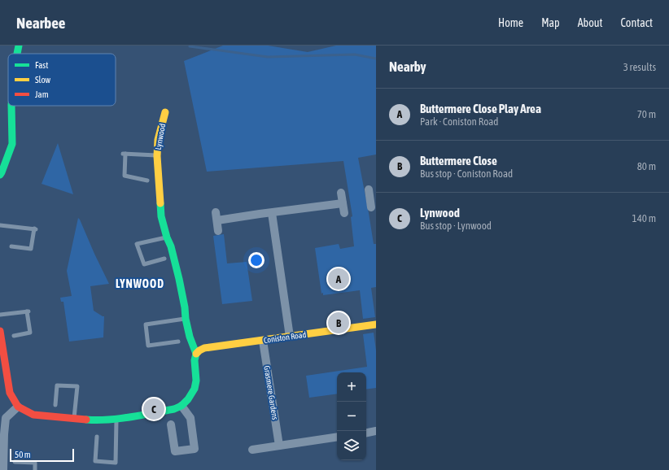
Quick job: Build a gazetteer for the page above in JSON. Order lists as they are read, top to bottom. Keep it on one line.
{"streets":{"street":["Lynwood","Coniston Road","Grasmere Gardens"]},"crossings":[["Lynwood","Coniston Road"],["Coniston Road","Grasmere Gardens"]],"districts":["LYNWOOD"],"legend":["Fast","Slow","Jam"],"scale_bar":"50 m","page":{"header":"Nearbee","nav":["Home","Map","About","Contact"],"heading":["Nearby","3 results"],"list":[{"mark":"A","name":"Buttermere Close Play Area","note":"Park · Coniston Road","value":"70 m"},{"mark":"B","name":"Buttermere Close","note":"Bus stop · Coniston Road","value":"80 m"},{"mark":"C","name":"Lynwood","note":"Bus stop · Lynwood","value":"140 m"}],"pins":["A","B","C"],"map_buttons":["+","−"],"scale":"50 m"}}
